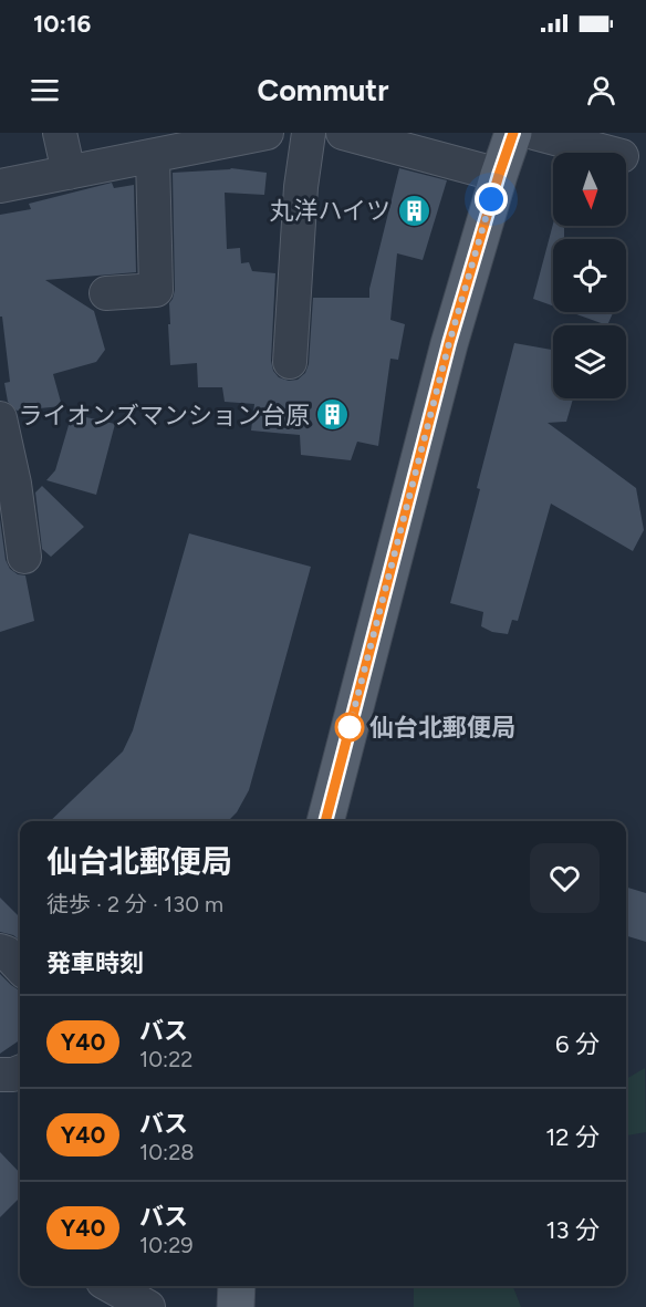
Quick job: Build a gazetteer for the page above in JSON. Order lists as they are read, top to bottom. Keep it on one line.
{"places":{"building":["丸洋ハイツ","ライオンズマンション台原"],"other":["仙台北郵便局"]},"lines":["bus line Y40"],"north":"bottom","page":{"status":"10:16","header":"Commutr","heading":[["仙台北郵便局","徒歩 · 2 分 · 130 m"],"発車時刻"],"list":[{"mark":"Y40","name":"バス","note":"10:22","value":"6 分"},{"mark":"Y40","name":"バス","note":"10:28","value":"12 分"},{"mark":"Y40","name":"バス","note":"10:29","value":"13 分"}]}}
